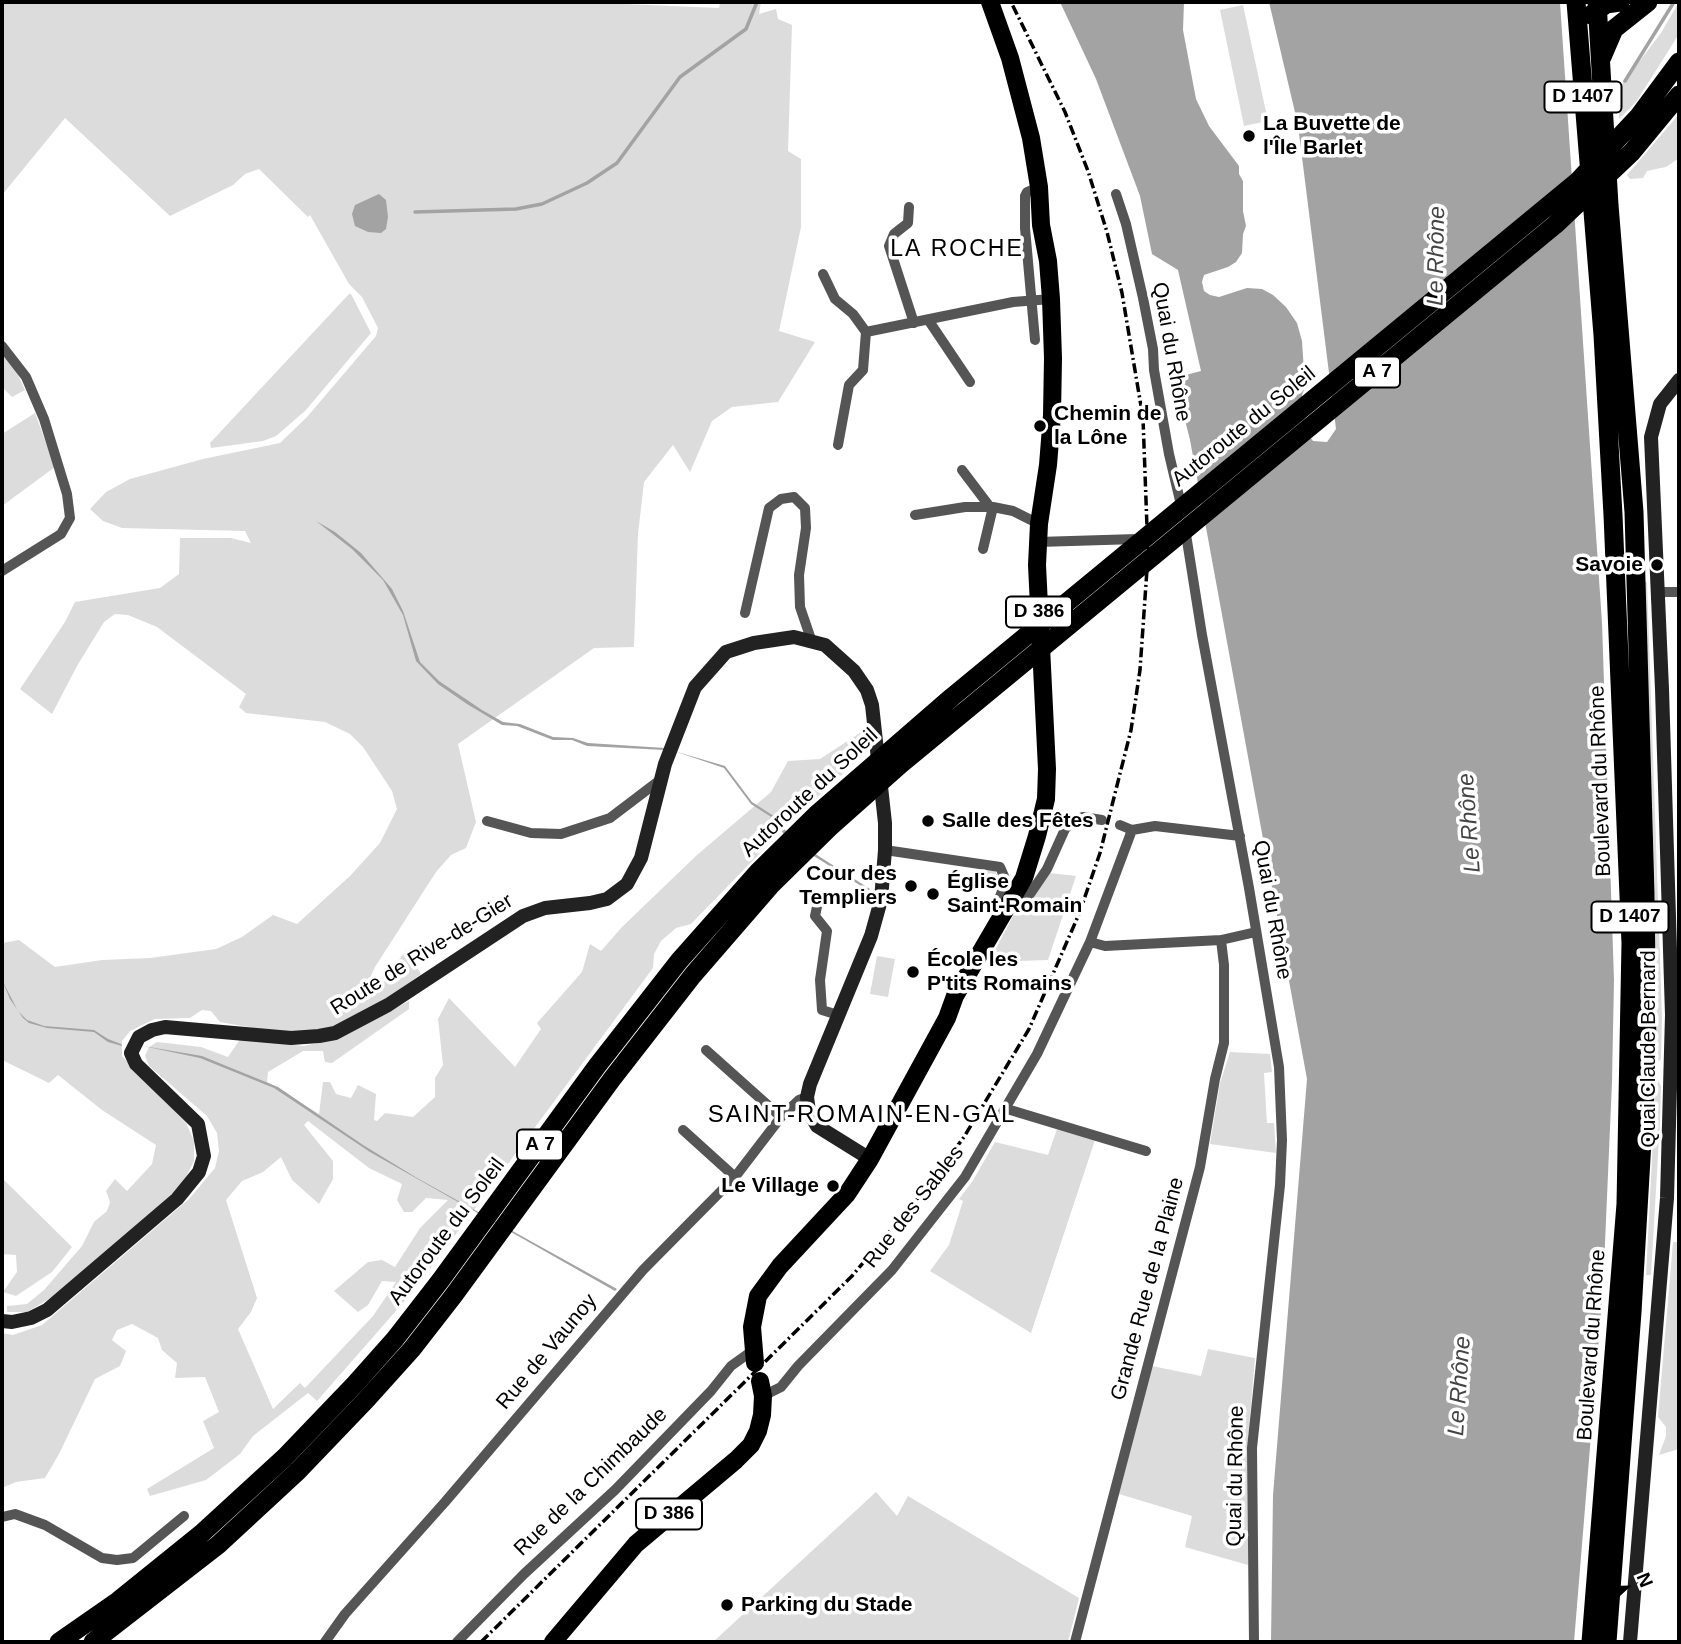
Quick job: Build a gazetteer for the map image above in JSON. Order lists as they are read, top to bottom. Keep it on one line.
{"streets":{"highway":["D 1407","A 7","Autoroute du Soleil","Boulevard du Rhône"],"main road":["D 386","Route de Rive-de-Gier","Quai Claude Bernard"],"street":["Quai du Rhône","Rue des Sables","Grande Rue de la Plaine","Rue de Vaunoy","Rue de la Chimbaude"]},"crossings":[["D 386","Rue des Sables"],["D 386","Rue de la Chimbaude"],["Route de Rive-de-Gier","Rue de Vaunoy"]],"districts":["LA ROCHE","SAINT-ROMAIN-EN-GAL"],"water":["Le Rhône"],"places":["La Buvette de l'Île Barlet","Chemin de la Lône","Savoie","Salle des Fêtes","Cour des Templiers","Église Saint-Romain","École les P'tits Romains","Le Village","Parking du Stade"],"north":"right"}
